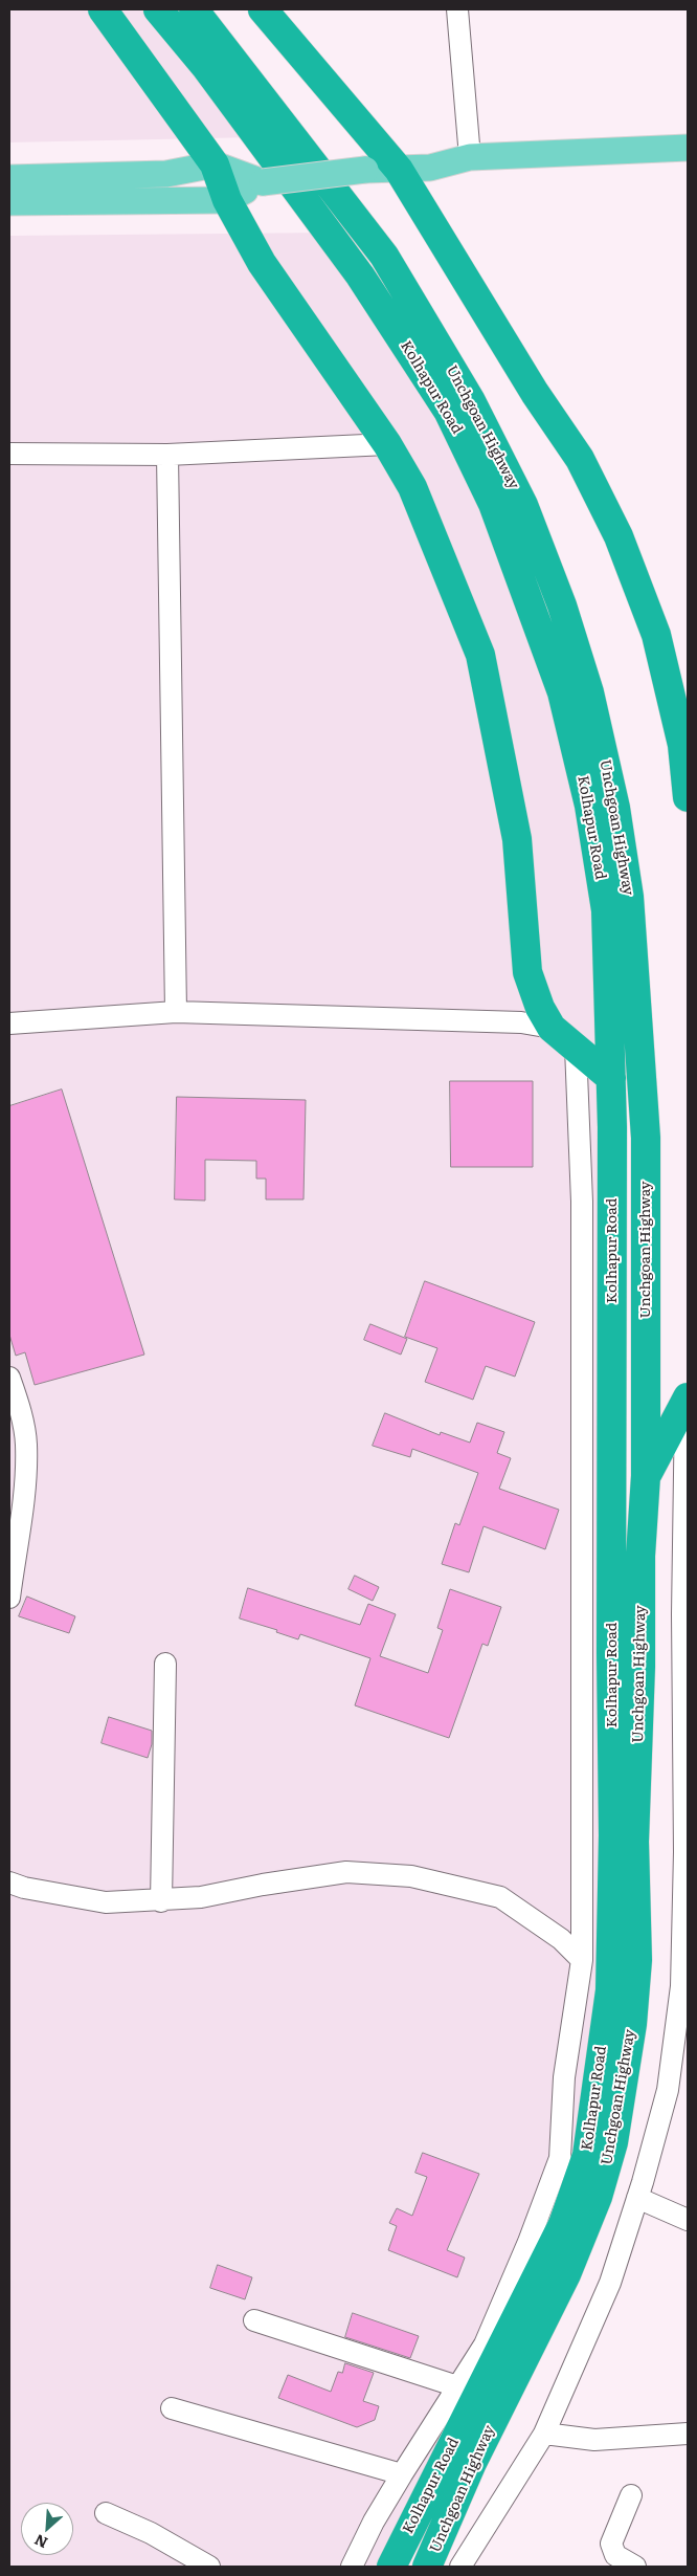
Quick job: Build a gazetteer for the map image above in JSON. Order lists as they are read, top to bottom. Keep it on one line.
{"streets":{"highway":["Kolhapur Road","Unchgoan Highway"]},"north":"bottom left"}
